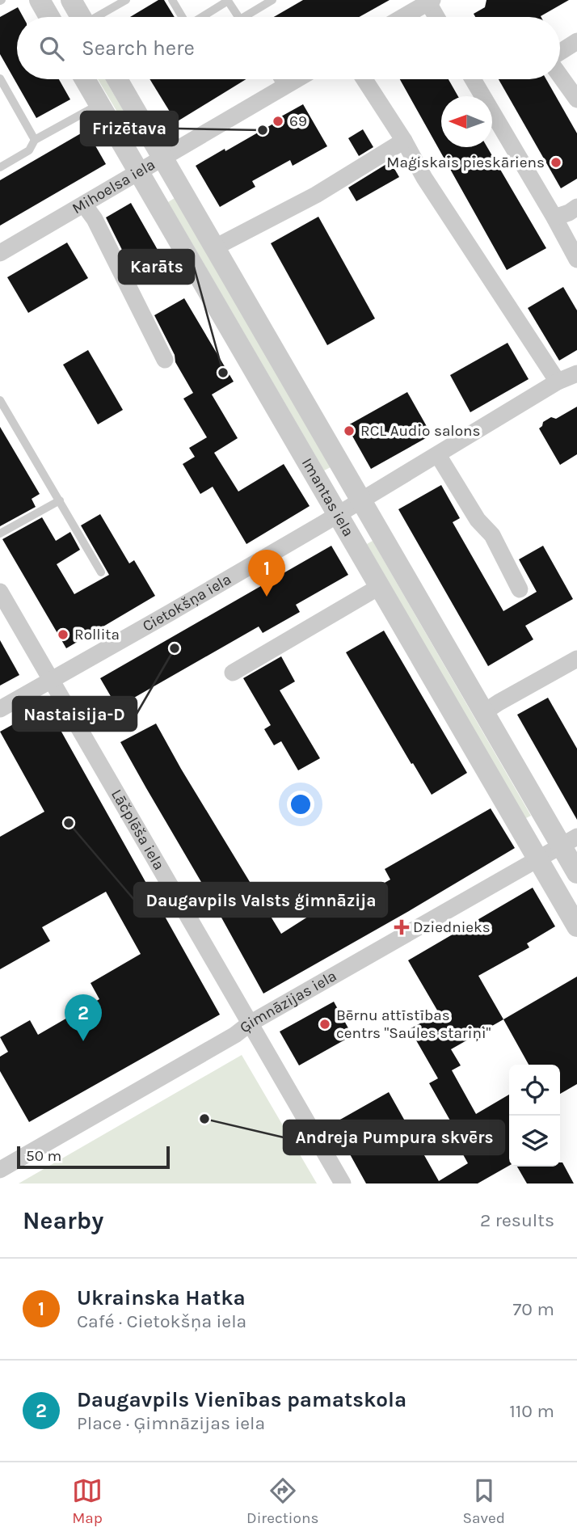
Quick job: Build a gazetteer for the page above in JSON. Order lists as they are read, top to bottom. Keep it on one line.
{"streets":{"street":["Mihoelsa iela","Imantas iela","Cietokšņa iela","Lāčplēša iela","Ģimnāzijas iela"]},"crossings":[["Mihoelsa iela","Imantas iela"],["Imantas iela","Cietokšņa iela"],["Imantas iela","Ģimnāzijas iela"],["Cietokšņa iela","Lāčplēša iela"],["Lāčplēša iela","Ģimnāzijas iela"]],"places":{"other":["69","Frizētava","Maģiskais pieskāriens","Karāts","RCL Audio salons","Rollita","Nastaisija-D","Daugavpils Valsts ģimnāzija","Bērnu attīstības centrs \"Saules stariņi\"","Andreja Pumpura skvērs"],"health":["Dziednieks"]},"scale_bar":"50 m","north":"left","page":{"search":"Search here","pins":["1","2"],"scale":"50 m","heading":["Nearby","2 results"],"list":[{"mark":"1","name":"Ukrainska Hatka","note":"Café · Cietokšņa iela","value":"70 m"},{"mark":"2","name":"Daugavpils Vienības pamatskola","note":"Place · Ģimnāzijas iela","value":"110 m"}],"nav":["Map","Directions","Saved"]}}
